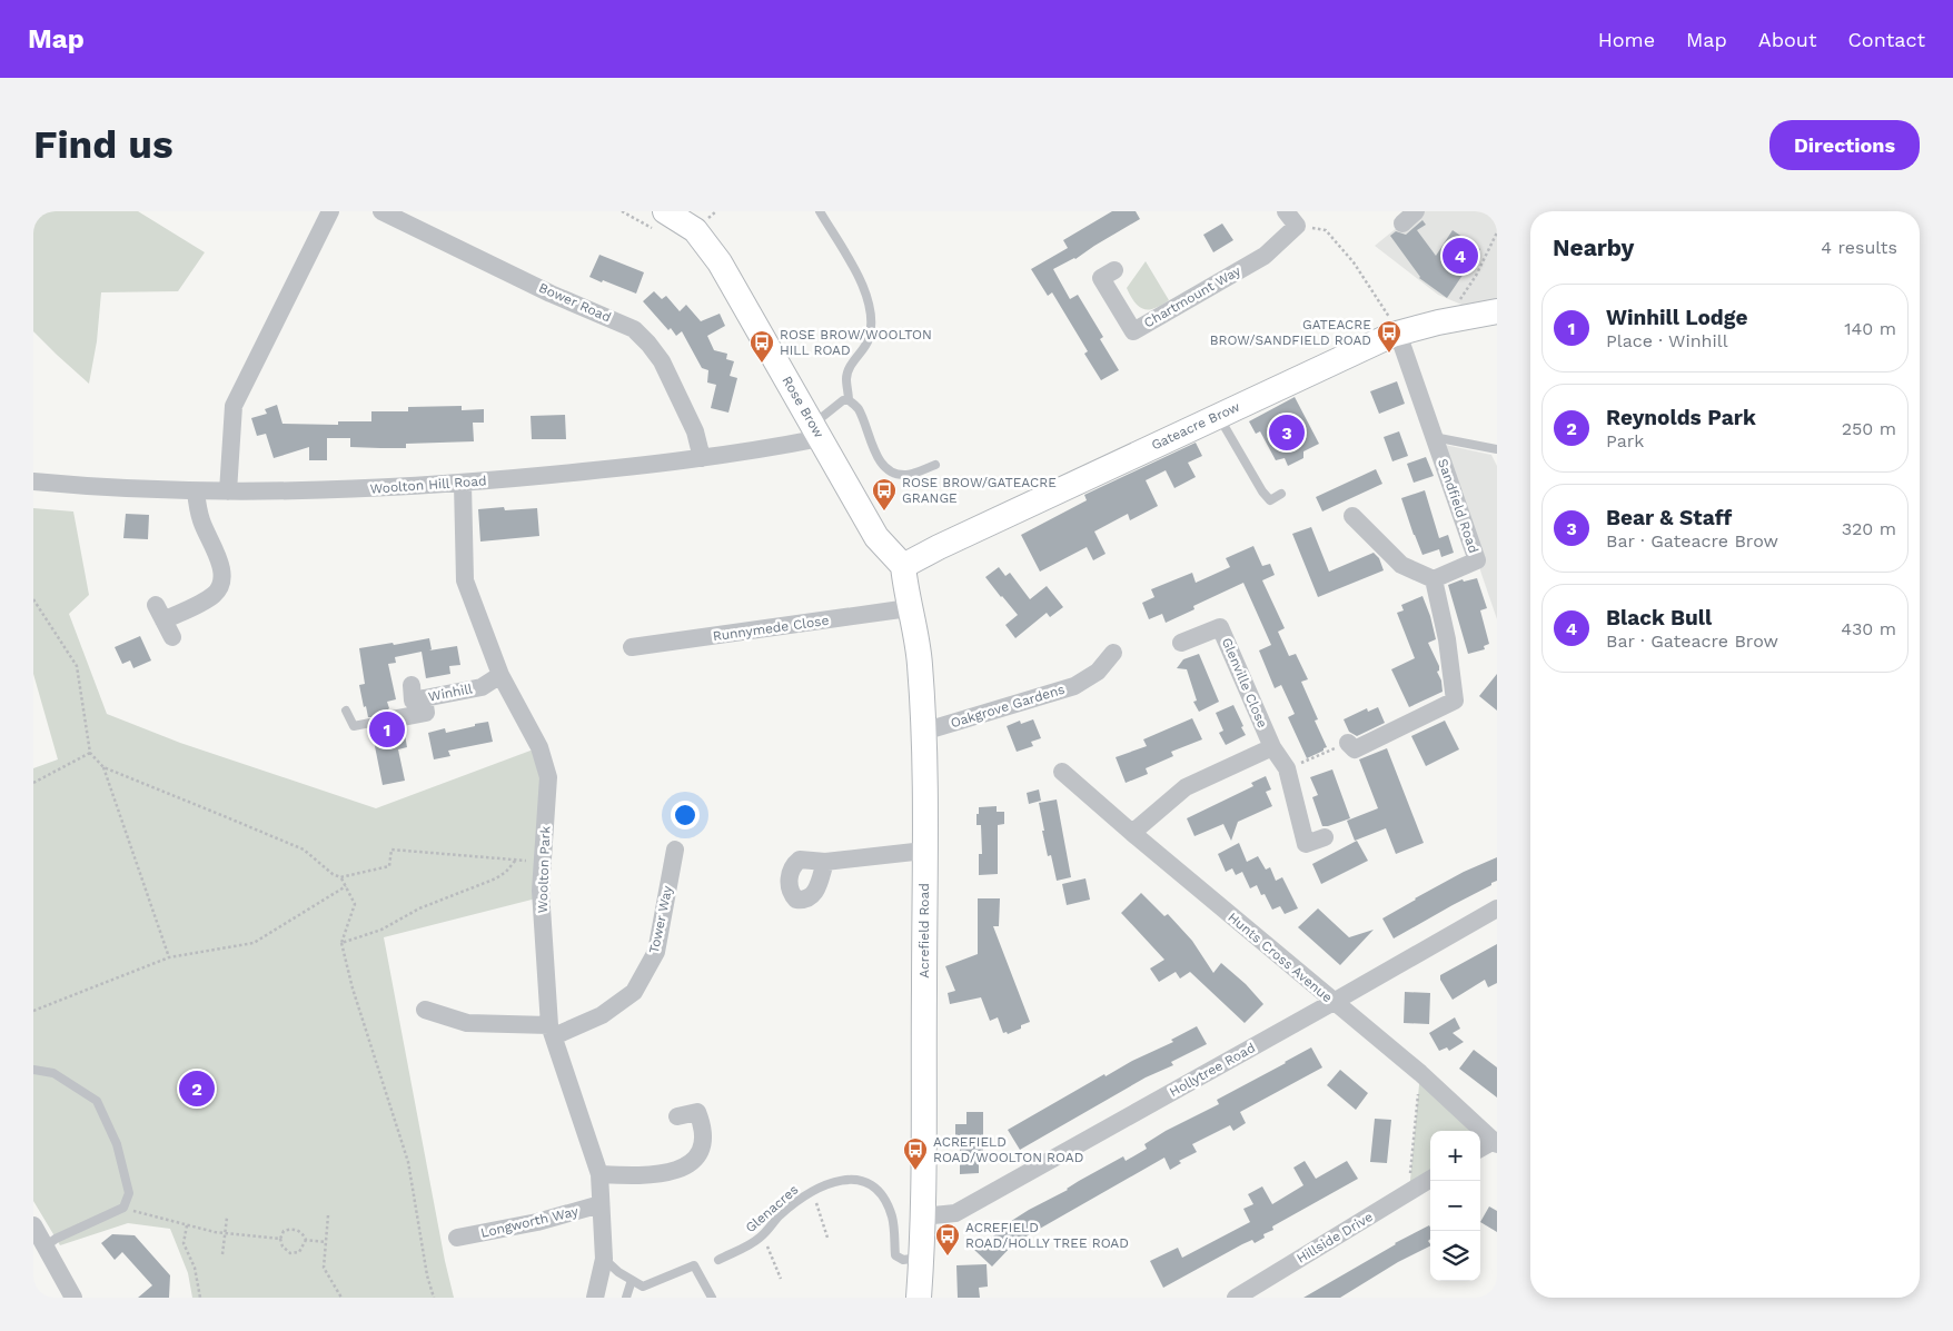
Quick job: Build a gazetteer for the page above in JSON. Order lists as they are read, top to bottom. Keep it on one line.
{"streets":{"main road":["Rose Brow","Gateacre Brow","Acrefield Road"],"street":["Chartmount Way","Bower Road","Woolton Hill Road","Sandfield Road","Runnymede Close","Glenville Close","Winhill","Oakgrove Gardens","Woolton Park","Tower Way","Hunts Cross Avenue","Hollytree Road","Longworth Way","Hillside Drive"],"lane":["Glenacres"]},"crossings":[["Bower Road","Woolton Hill Road"],["Rose Brow","Gateacre Brow"],["Rose Brow","Woolton Hill Road"],["Rose Brow","Acrefield Road"],["Gateacre Brow","Sandfield Road"],["Gateacre Brow","Acrefield Road"],["Woolton Hill Road","Woolton Park"],["Runnymede Close","Acrefield Road"],["Winhill","Woolton Park"],["Oakgrove Gardens","Acrefield Road"],["Woolton Park","Tower Way"],["Woolton Park","Longworth Way"],["Acrefield Road","Hollytree Road"],["Acrefield Road","Glenacres"],["Hunts Cross Avenue","Hollytree Road"]],"places":{"bus stop":["GATEACRE BROW/SANDFIELD ROAD","ROSE BROW/WOOLTON HILL ROAD","ROSE BROW/GATEACRE GRANGE","ACREFIELD ROAD/WOOLTON ROAD","ACREFIELD ROAD/HOLLY TREE ROAD"]},"page":{"header":"Map","nav":["Home","Map","About","Contact"],"buttons":"Directions","title":"Find us","heading":["Nearby","4 results"],"pins":["4","3","1","2"],"list":[{"mark":"1","name":"Winhill Lodge","note":"Place · Winhill","value":"140 m"},{"mark":"2","name":"Reynolds Park","note":"Park","value":"250 m"},{"mark":"3","name":"Bear & Staff","note":"Bar · Gateacre Brow","value":"320 m"},{"mark":"4","name":"Black Bull","note":"Bar · Gateacre Brow","value":"430 m"}],"map_buttons":["+","−"]}}
